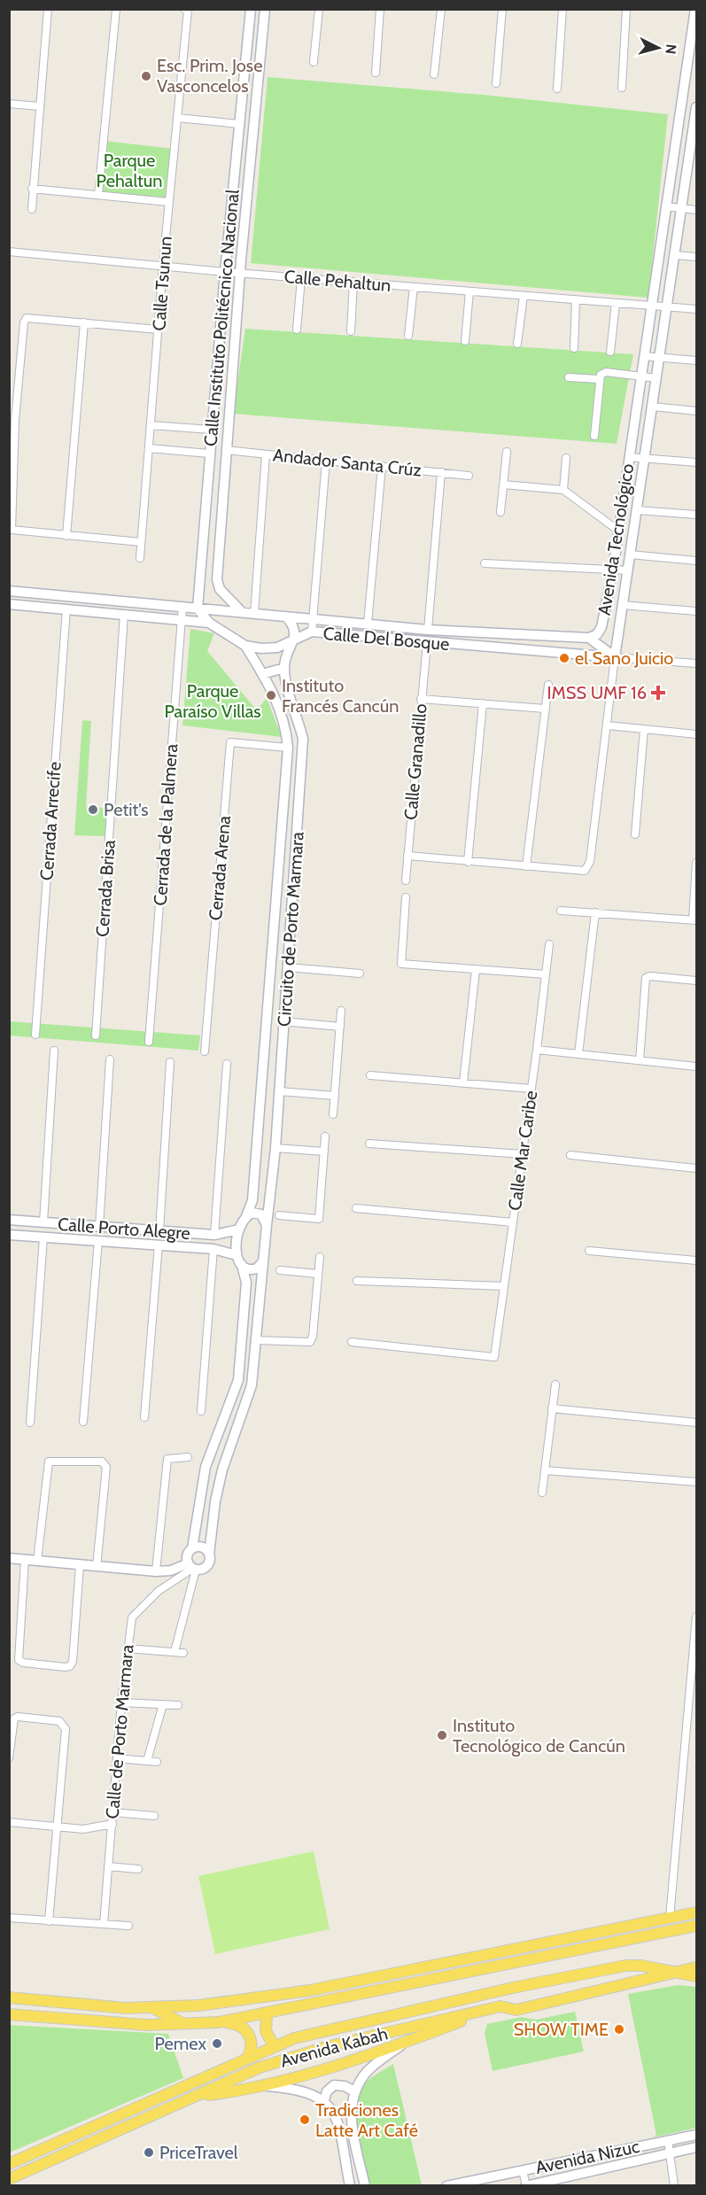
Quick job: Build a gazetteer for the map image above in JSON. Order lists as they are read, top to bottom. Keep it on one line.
{"streets":{"main road":["Avenida Kabah"],"street":["Calle Pehaltun","Calle Tsunun","Calle Instituto Politécnico Nacional","Andador Santa Crúz","Avenida Tecnológico","Calle Del Bosque","Calle Granadillo","Cerrada Arrecife","Cerrada de la Palmera","Cerrada Arena","Cerrada Brisa","Circuito de Porto Marmara","Calle Mar Caribe","Calle Porto Alegre","Calle de Porto Marmara","Avenida Nizuc"]},"crossings":[["Calle Pehaltun","Calle Tsunun"],["Calle Pehaltun","Calle Instituto Politécnico Nacional"],["Calle Pehaltun","Avenida Tecnológico"],["Calle Instituto Politécnico Nacional","Andador Santa Crúz"],["Calle Instituto Politécnico Nacional","Calle Del Bosque"],["Avenida Tecnológico","Calle Del Bosque"],["Calle Del Bosque","Calle Granadillo"],["Calle Del Bosque","Cerrada de la Palmera"],["Calle Del Bosque","Circuito de Porto Marmara"],["Cerrada Arena","Circuito de Porto Marmara"],["Circuito de Porto Marmara","Calle Porto Alegre"],["Circuito de Porto Marmara","Calle de Porto Marmara"]],"parks":["Parque Pehaltun","Parque Paraíso Villas"],"places":{"other":["Esc. Prim. Jose Vasconcelos","el Sano Juicio","Instituto Francés Cancún","Petit's","Instituto Tecnológico de Cancún","SHOW TIME","Pemex","Tradiciones Latte Art Café","PriceTravel"],"health":["IMSS UMF 16"]},"north":"right"}
